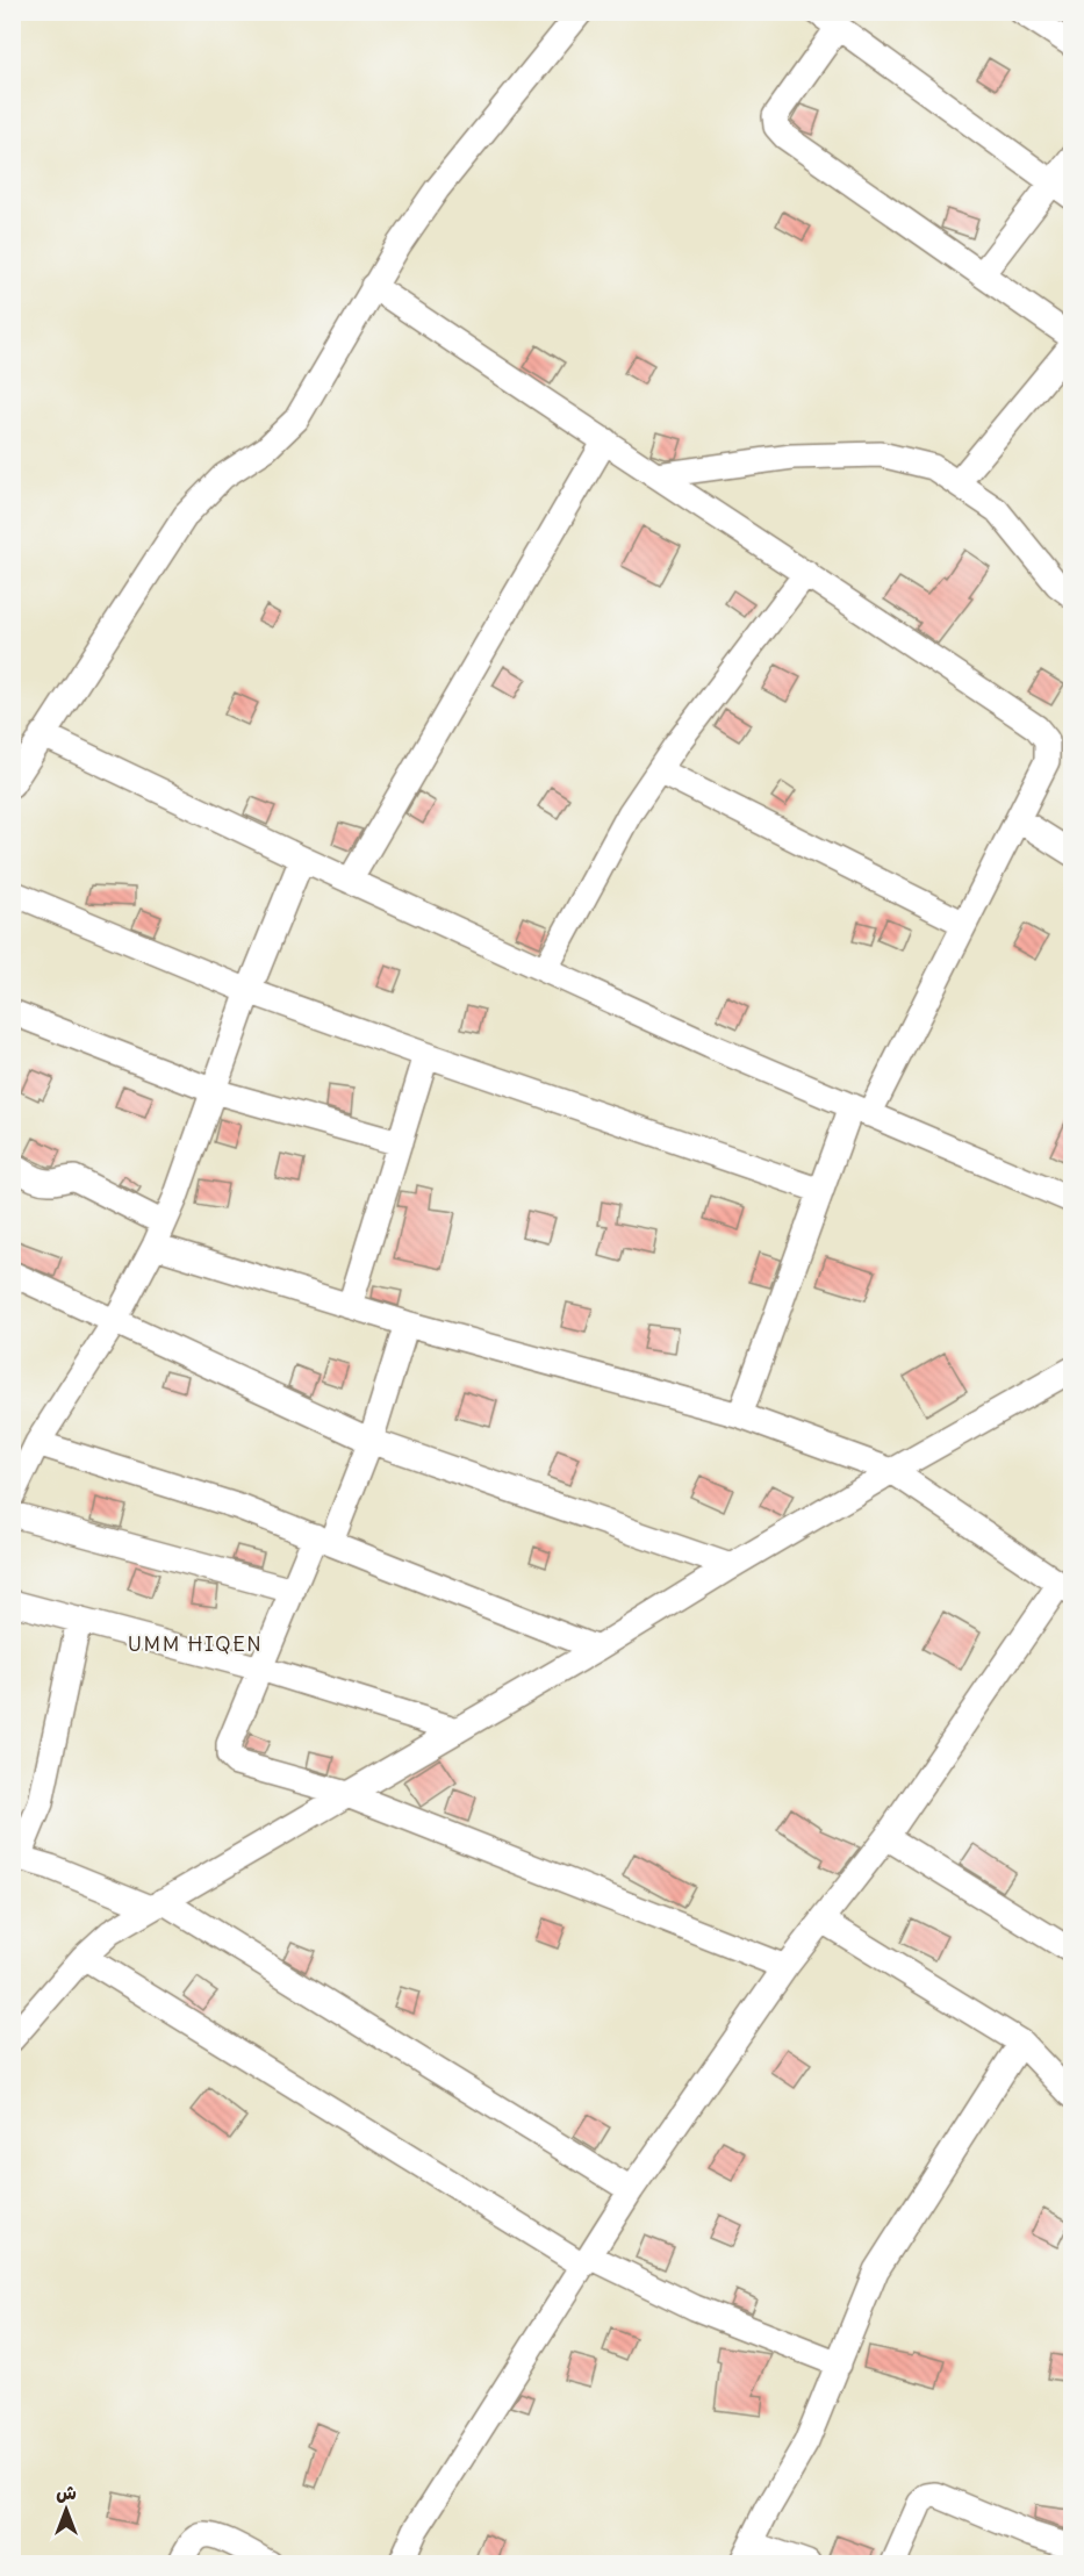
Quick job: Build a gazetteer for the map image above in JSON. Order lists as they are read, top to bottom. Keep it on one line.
{"districts":["UMM HIQEN"],"north":"top"}
